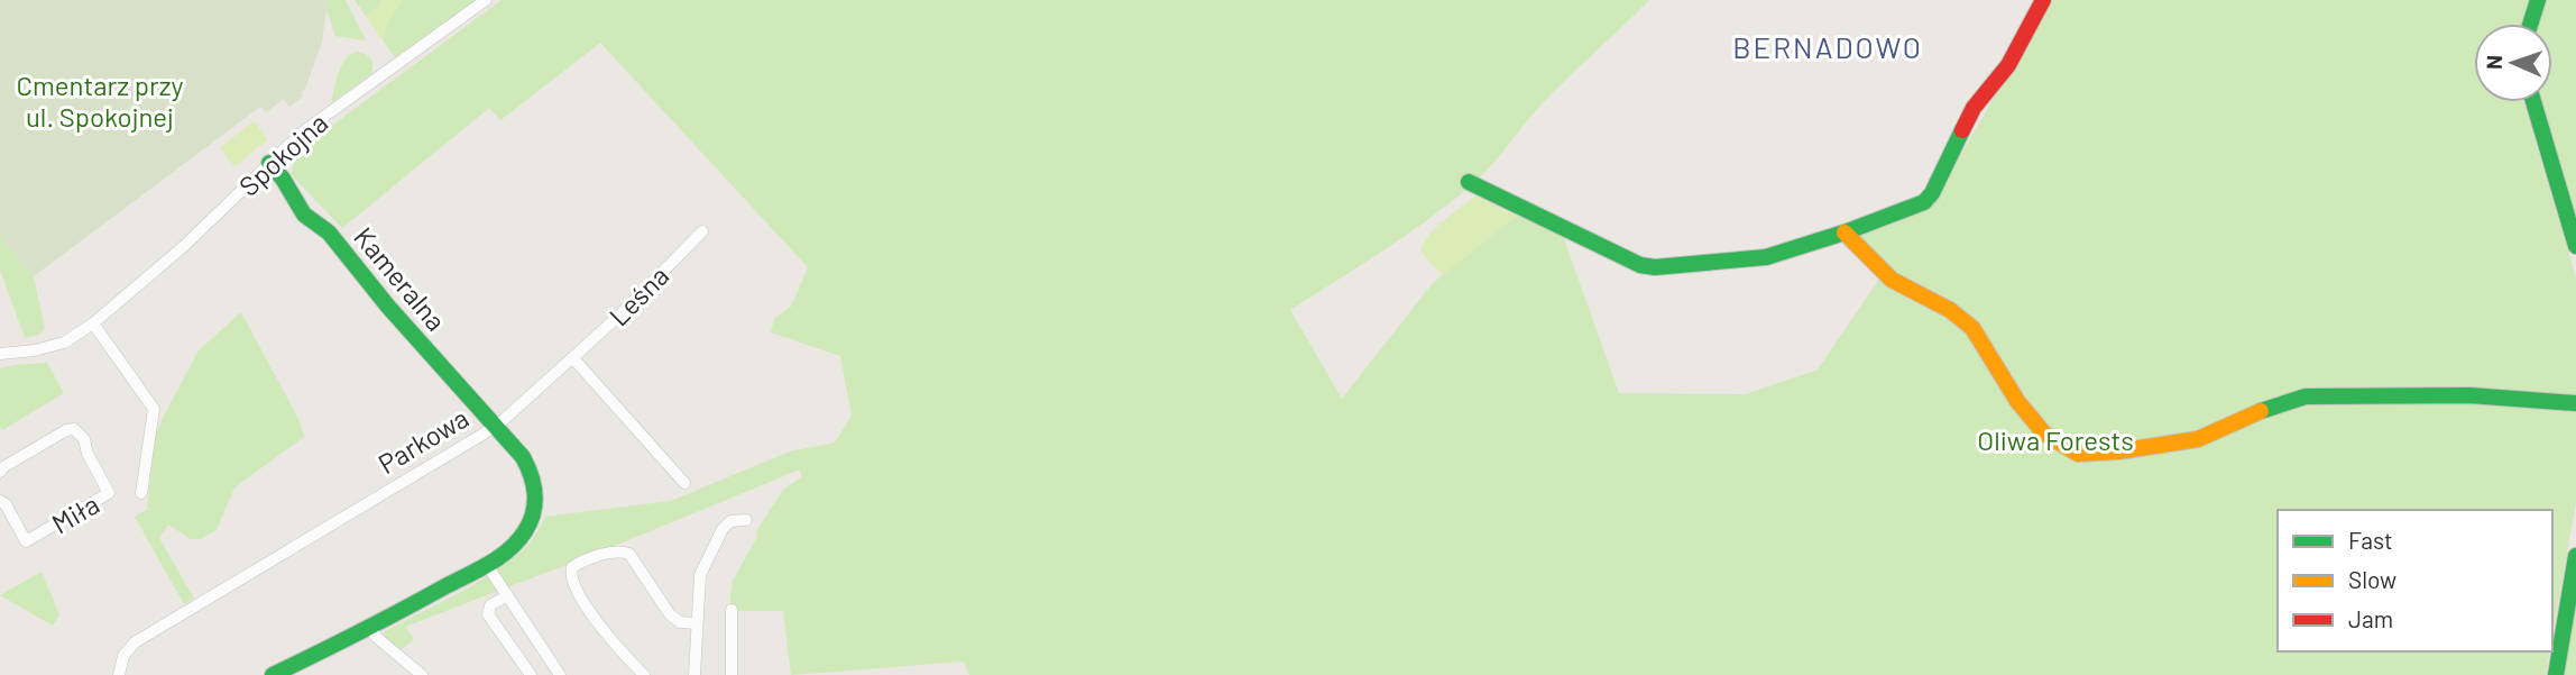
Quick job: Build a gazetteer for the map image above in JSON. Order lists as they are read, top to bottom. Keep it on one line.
{"streets":{"street":["Spokojna","Kameralna","Leśna","Parkowa","Miła"]},"crossings":[["Spokojna","Kameralna"],["Kameralna","Leśna"],["Kameralna","Parkowa"],["Leśna","Parkowa"]],"districts":["BERNADOWO"],"parks":["Cmentarz przy ul. Spokojnej","Oliwa Forests"],"legend":["Fast","Slow","Jam"],"north":"left"}
